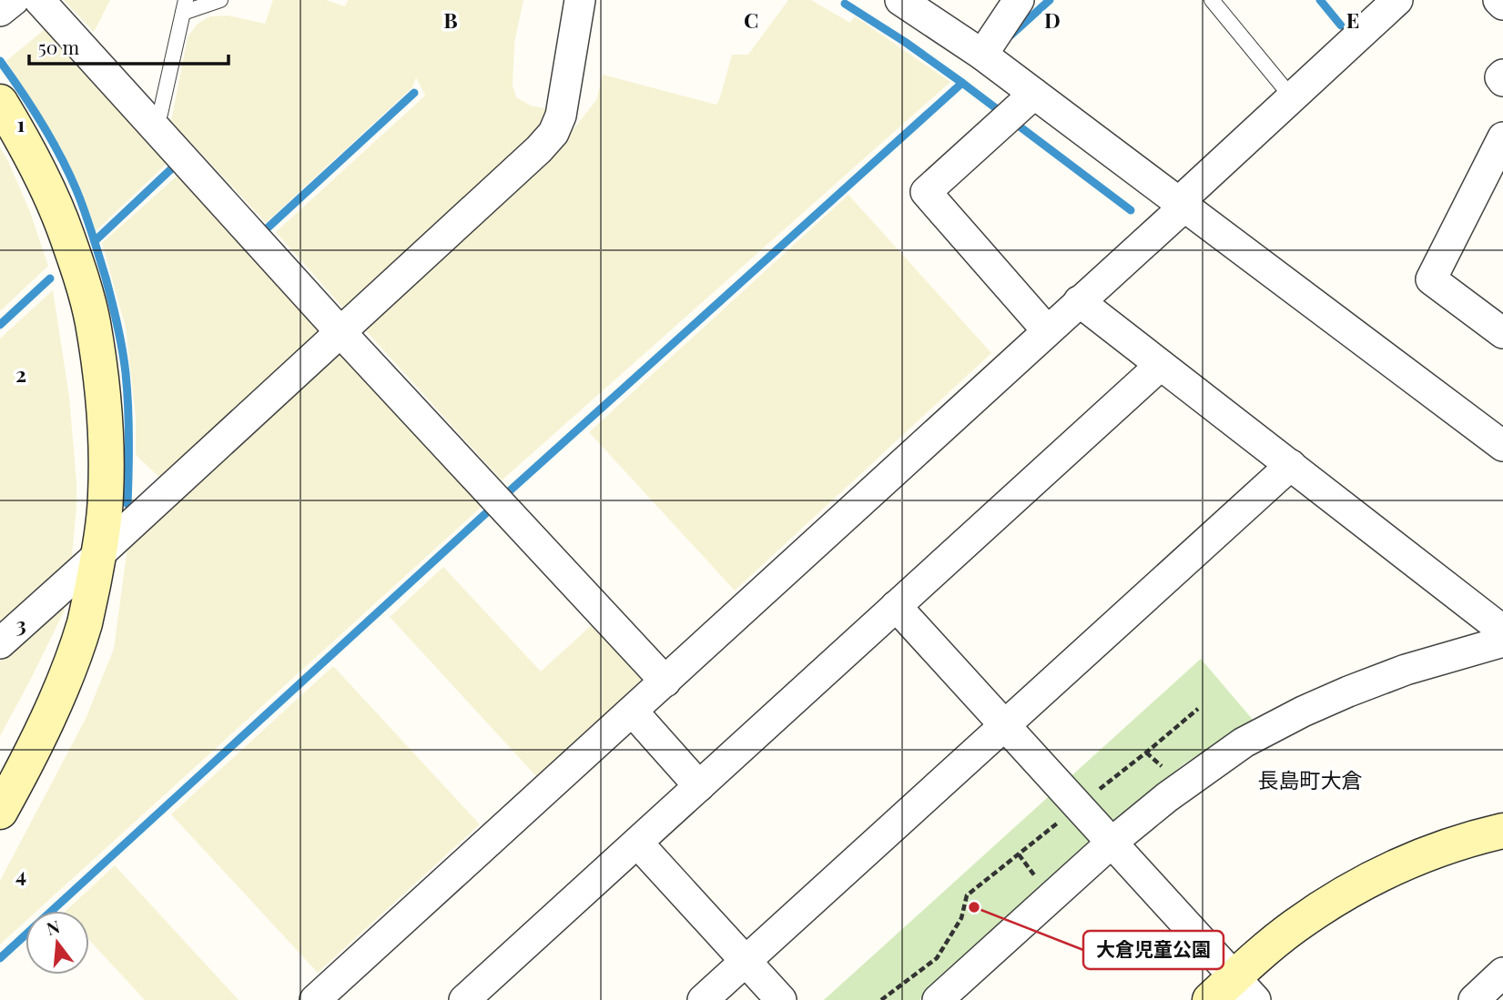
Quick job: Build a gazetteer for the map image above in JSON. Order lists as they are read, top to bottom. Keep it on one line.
{"districts":["長島町大倉"],"places":["大倉児童公園"],"scale_bar":"50 m","north":"top","grid":{"columns":["B","C","D","E"],"rows":["1","2","3","4"]}}
